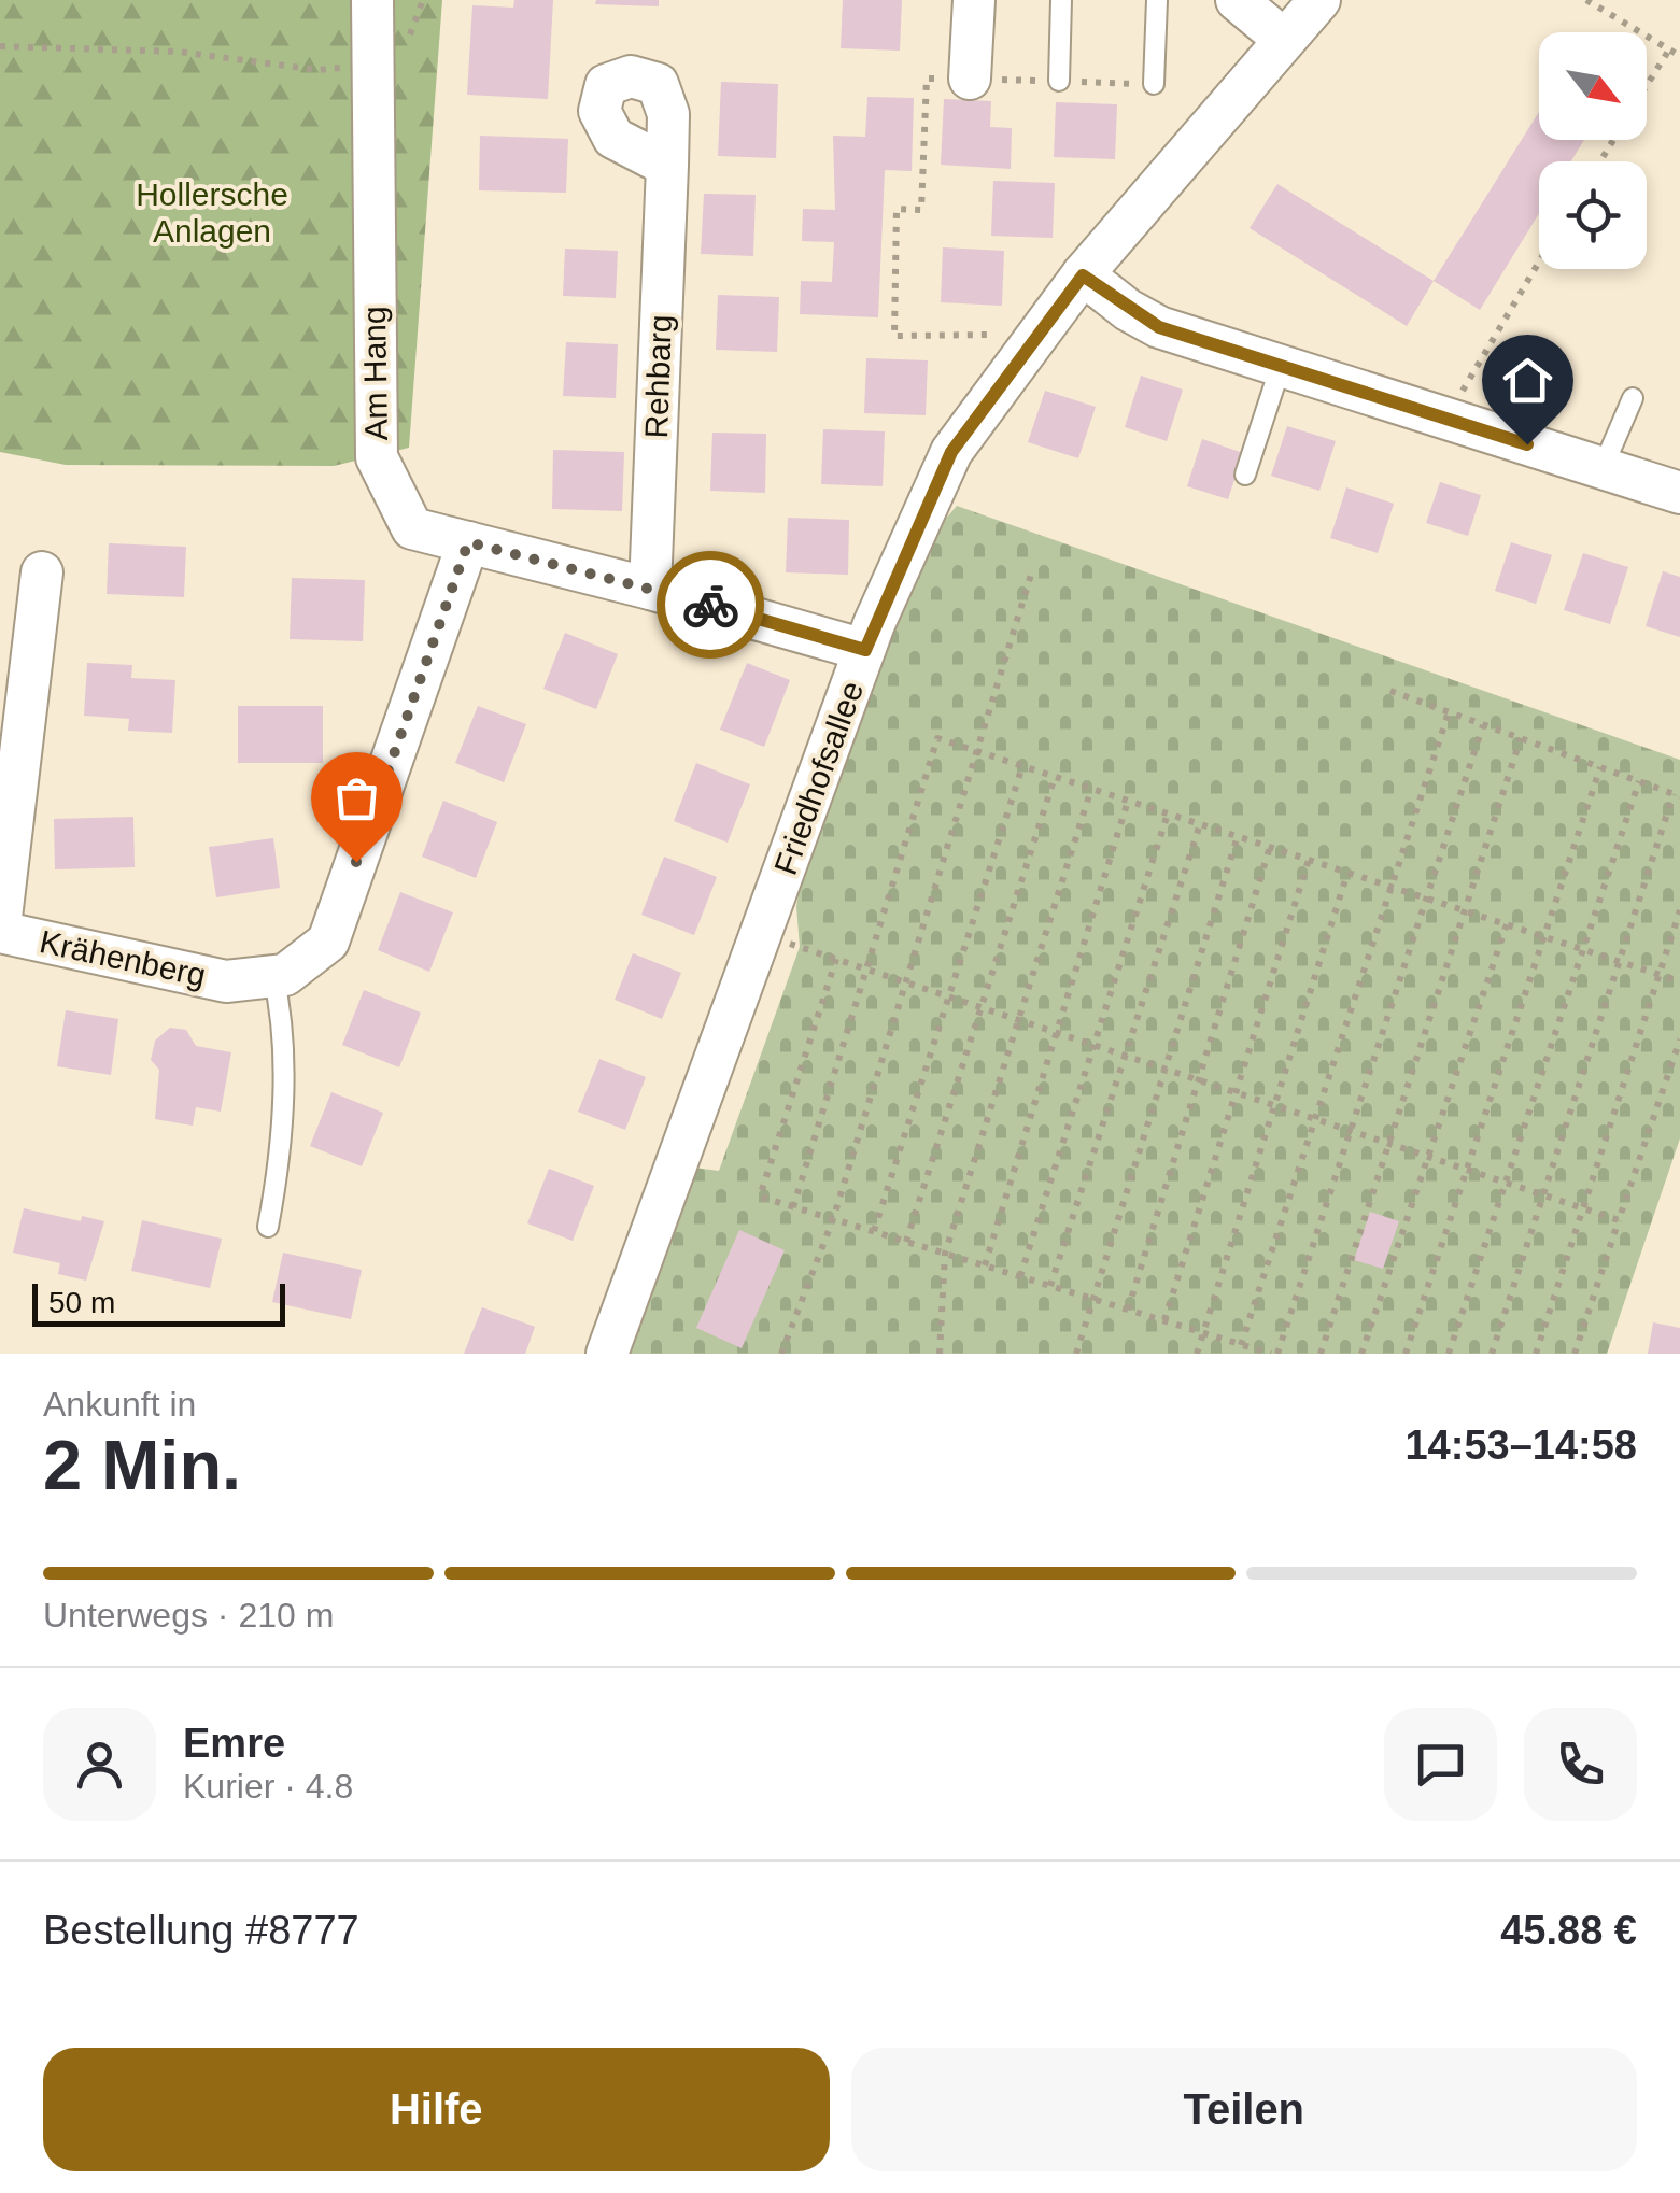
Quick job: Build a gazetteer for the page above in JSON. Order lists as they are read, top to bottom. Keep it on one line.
{"streets":{"street":["Am Hang","Rehbarg","Friedhofsallee","Krähenberg"]},"crossings":[["Am Hang","Rehbarg"],["Am Hang","Friedhofsallee"],["Am Hang","Krähenberg"]],"parks":["Hollersche Anlagen"],"scale_bar":"50 m","north":"bottom right","page":{"scale":"50 m","heading":["2 Min.","Ankunft in","14:53–14:58"],"panel":["Emre","Kurier · 4.8","Bestellung #8777","45.88 €"],"bar":"Unterwegs · 210 m","buttons":["Hilfe","Teilen"]}}
